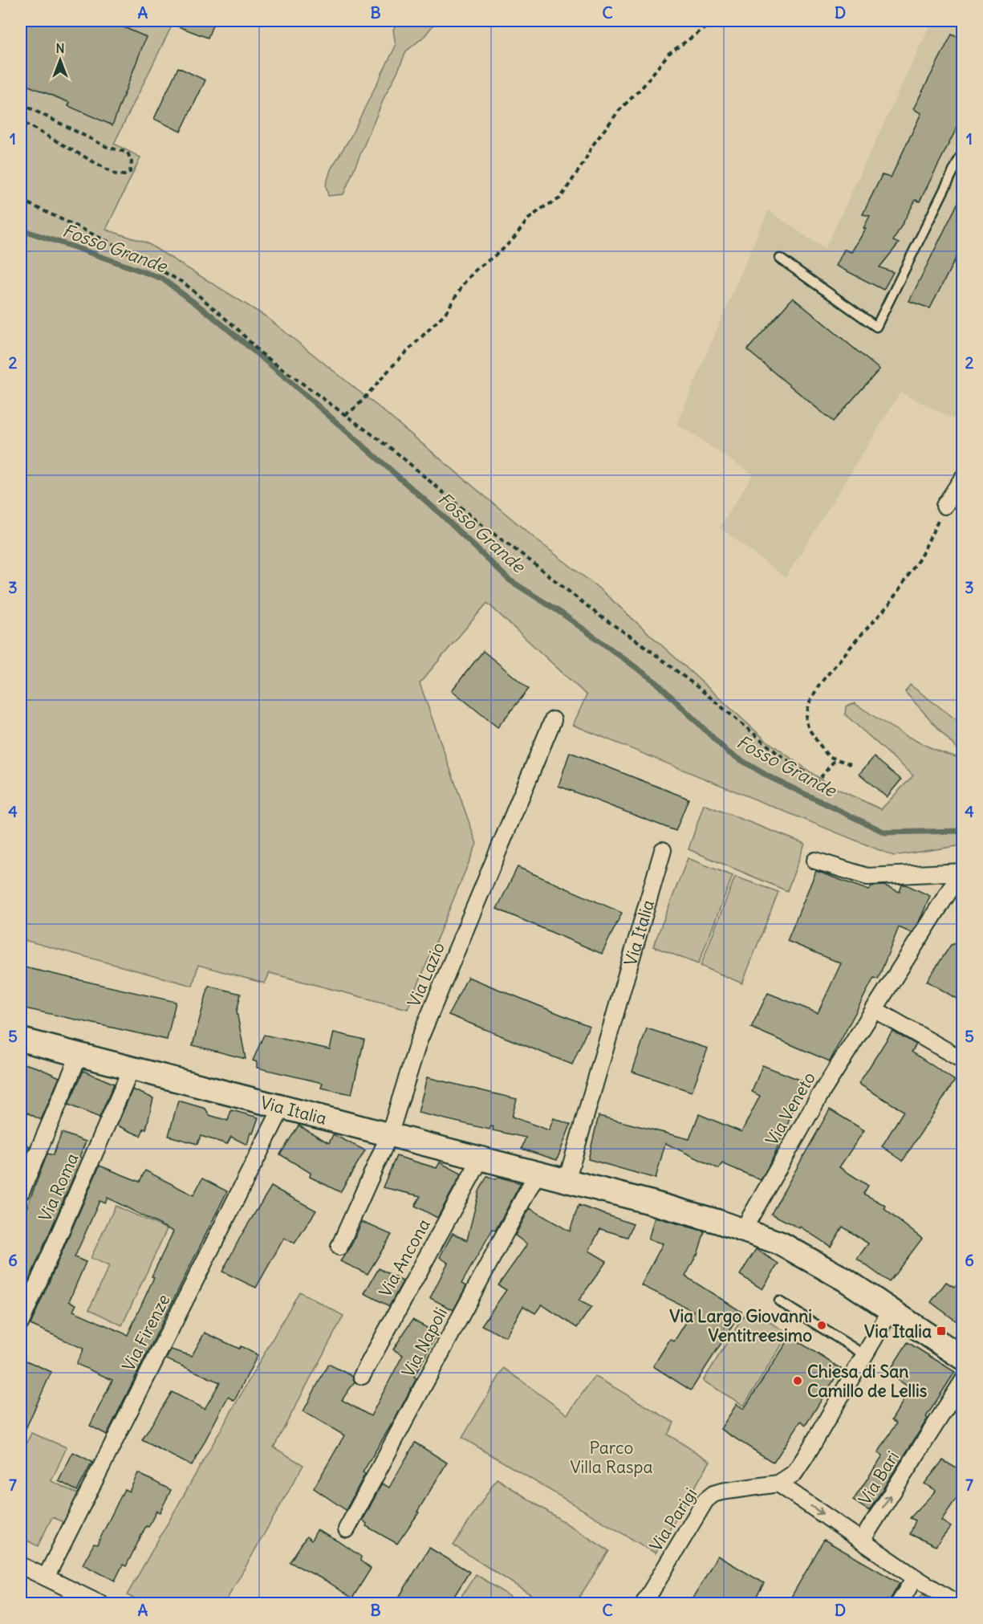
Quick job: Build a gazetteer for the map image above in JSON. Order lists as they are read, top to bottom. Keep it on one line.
{"streets":{"main road":["Via Italia"],"street":["Via Lazio","Via Veneto","Via Roma","Via Ancona","Via Firenze","Via Napoli","Via Bari","Via Parigi"]},"crossings":[["Via Italia","Via Lazio"],["Via Italia","Via Veneto"],["Via Italia","Via Roma"],["Via Italia","Via Ancona"],["Via Italia","Via Firenze"],["Via Italia","Via Napoli"],["Via Italia","Via Parigi"]],"one_way":["Via Bari"],"water":["Fosso Grande"],"parks":["Parco Villa Raspa"],"places":{"other":["Via Largo Giovanni Ventitreesimo","Chiesa di San Camillo de Lellis"],"transit":["Via Italia"]},"north":"top","grid":{"columns":["A","B","C","D"],"rows":["1","2","3","4","5","6","7"]}}
